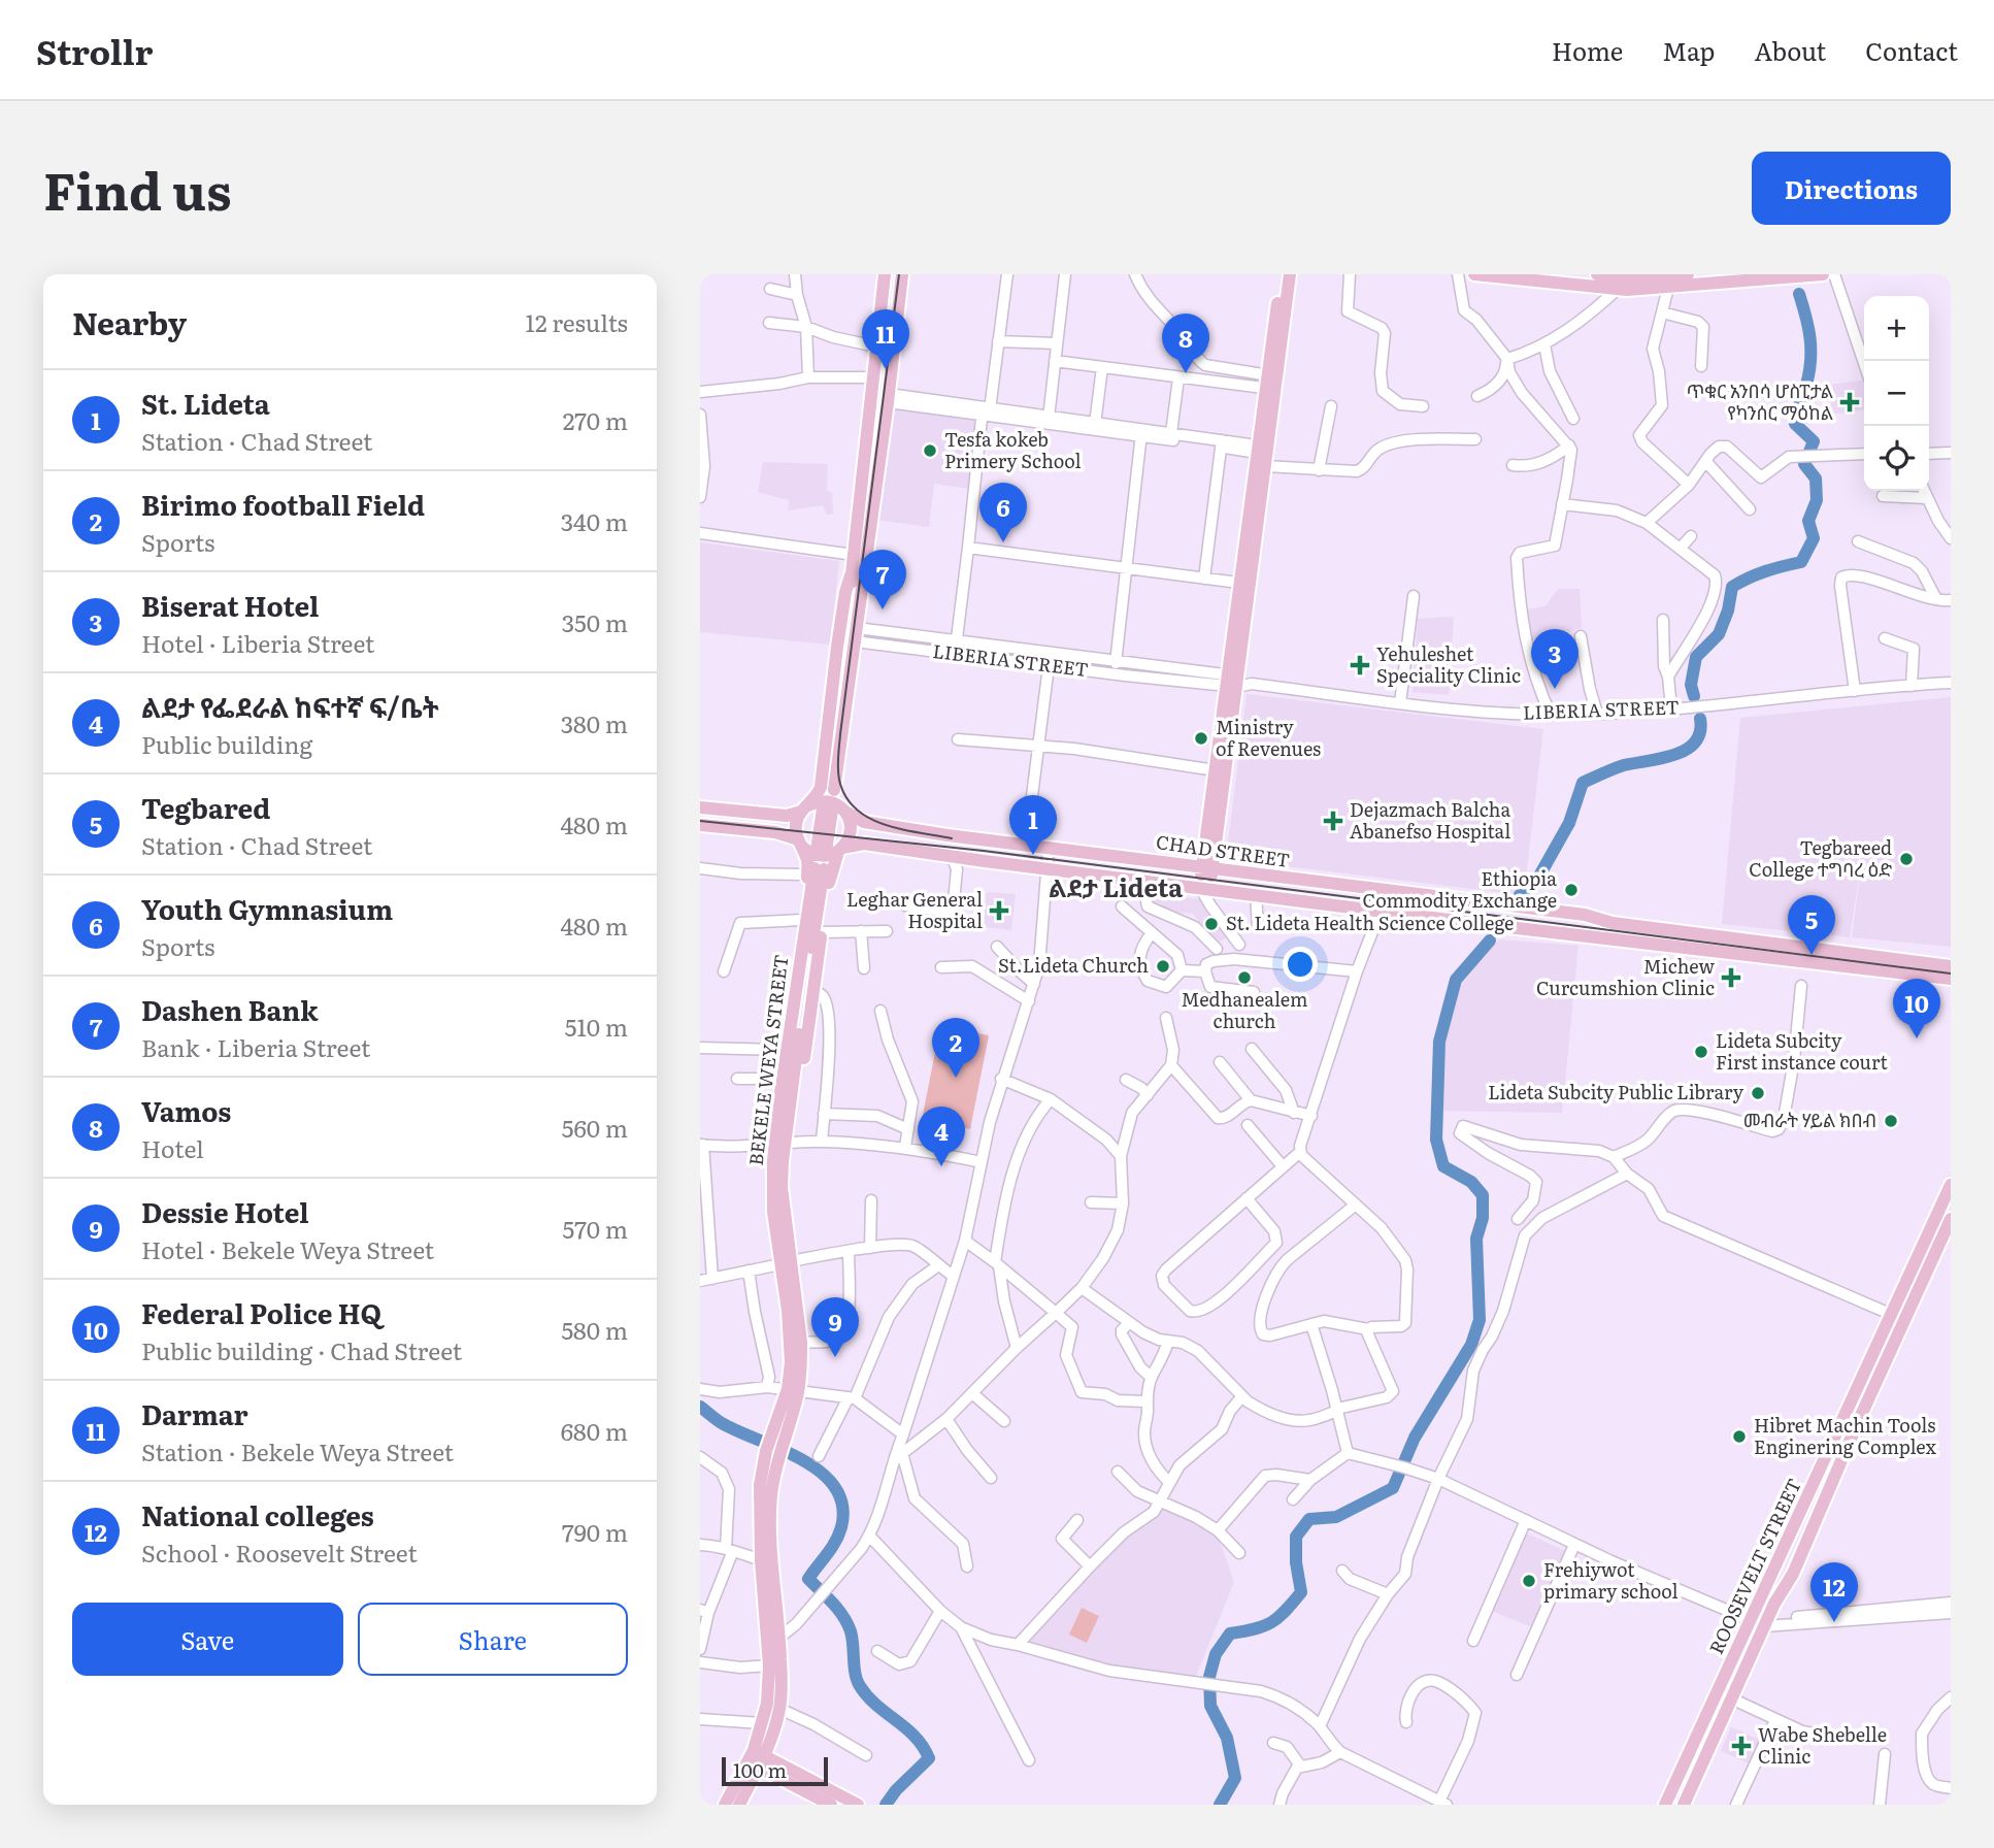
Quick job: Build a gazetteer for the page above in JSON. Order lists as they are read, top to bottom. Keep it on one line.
{"streets":{"main road":["CHAD STREET","BEKELE WEYA STREET","ROOSEVELT STREET"],"street":["LIBERIA STREET"]},"districts":["ልደታ Lideta"],"places":{"health":["ጥቁር አንበሳ ሆስፒታል የካንሰር ማዕከል","Yehuleshet Speciality Clinic","Dejazmach Balcha Abanefso Hospital","Leghar General Hospital","Michew Curcumshion Clinic","Wabe Shebelle Clinic"],"other":["Tesfa kokeb Primery School","Ministry of Revenues","Tegbareed College ተግባረ ዕድ","Ethiopia Commodity Exchange","St. Lideta Health Science College","St.Lideta Church","Medhanealem church","Lideta Subcity First instance court","Lideta Subcity Public Library","መብራት ሃይል ክበብ","Hibret Machin Tools Enginering Complex","Frehiywot primary school"]},"scale_bar":"100 m","page":{"header":"Strollr","nav":["Home","Map","About","Contact"],"title":"Find us","buttons":["Directions",["Save","Share"]],"heading":["Nearby","12 results"],"map_buttons":["+","−"],"pins":["11","8","6","7","3","1","5","10","2","4","9","12"],"list":[{"mark":"1","name":"St. Lideta","note":"Station · Chad Street","value":"270 m"},{"mark":"2","name":"Birimo football Field","note":"Sports","value":"340 m"},{"mark":"3","name":"Biserat Hotel","note":"Hotel · Liberia Street","value":"350 m"},{"mark":"4","name":"ልደታ የፌደራል ከፍተኛ ፍ/ቤት","note":"Public building","value":"380 m"},{"mark":"5","name":"Tegbared","note":"Station · Chad Street","value":"480 m"},{"mark":"6","name":"Youth Gymnasium","note":"Sports","value":"480 m"},{"mark":"7","name":"Dashen Bank","note":"Bank · Liberia Street","value":"510 m"},{"mark":"8","name":"Vamos","note":"Hotel","value":"560 m"},{"mark":"9","name":"Dessie Hotel","note":"Hotel · Bekele Weya Street","value":"570 m"},{"mark":"10","name":"Federal Police HQ","note":"Public building · Chad Street","value":"580 m"},{"mark":"11","name":"Darmar","note":"Station · Bekele Weya Street","value":"680 m"},{"mark":"12","name":"National colleges","note":"School · Roosevelt Street","value":"790 m"}],"scale":"100 m"}}
